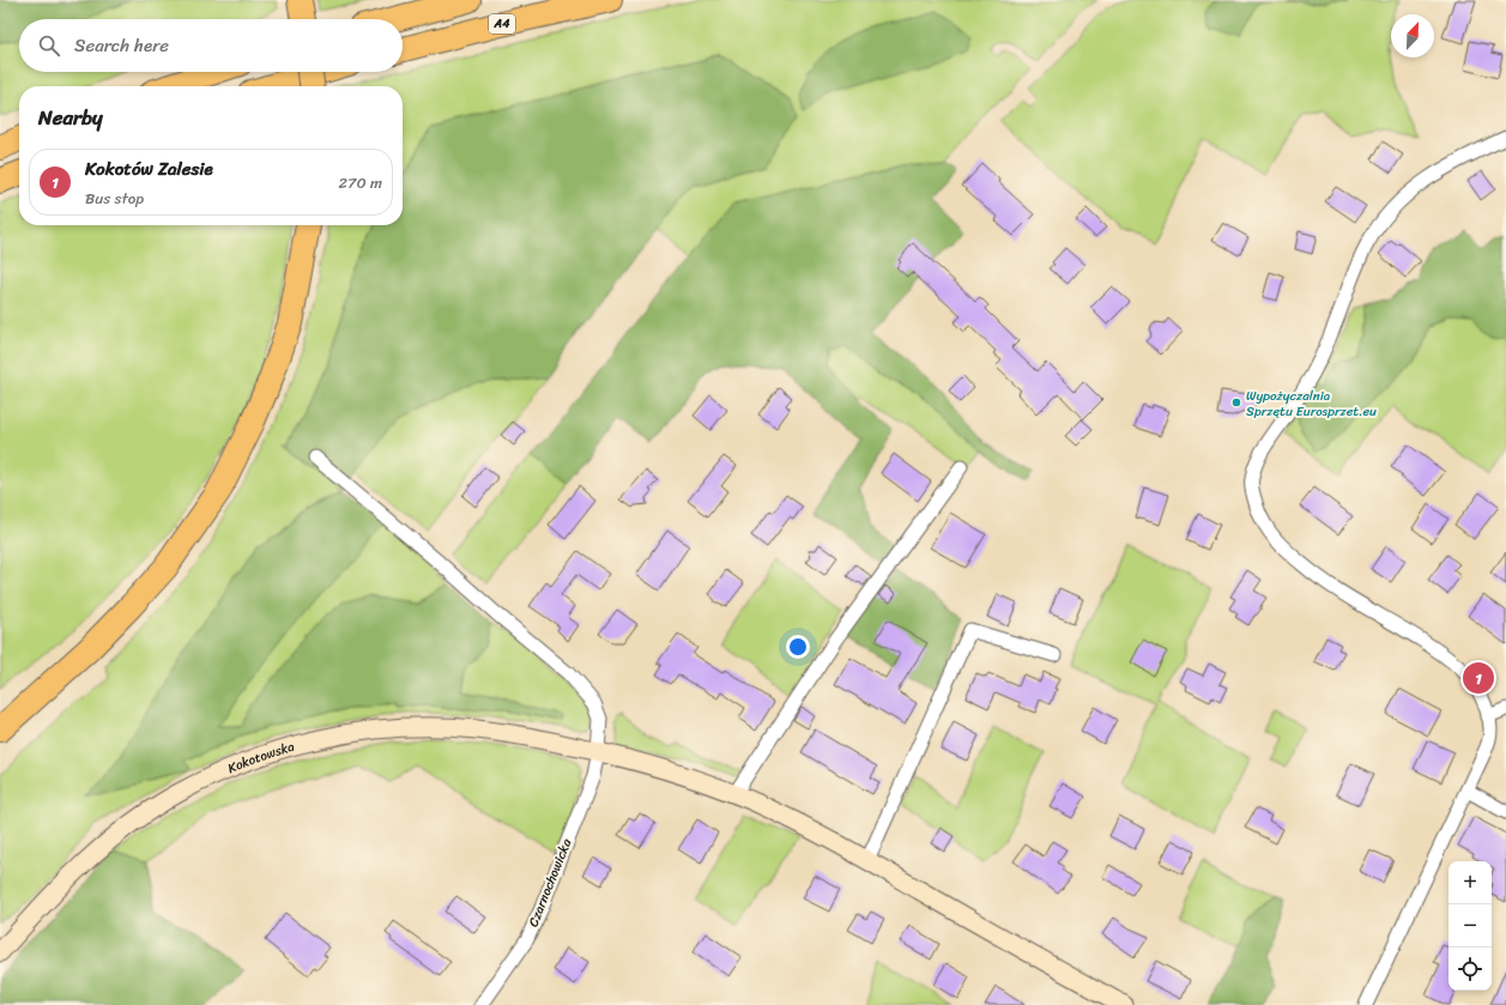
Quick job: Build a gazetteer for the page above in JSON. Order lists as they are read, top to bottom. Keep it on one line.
{"streets":{"highway":["A4"],"street":["Kokotowska","Czarnochowicka"]},"crossings":[["Kokotowska","Czarnochowicka"]],"places":["Wypożyczalnia Sprzętu Eurosprzet.eu"],"north":"top right","page":{"search":"Search here","heading":"Nearby","list":[{"mark":"1","name":"Kokotów Zalesie","note":"Bus stop","value":"270 m"}],"pins":"1","map_buttons":["+","−"]}}
